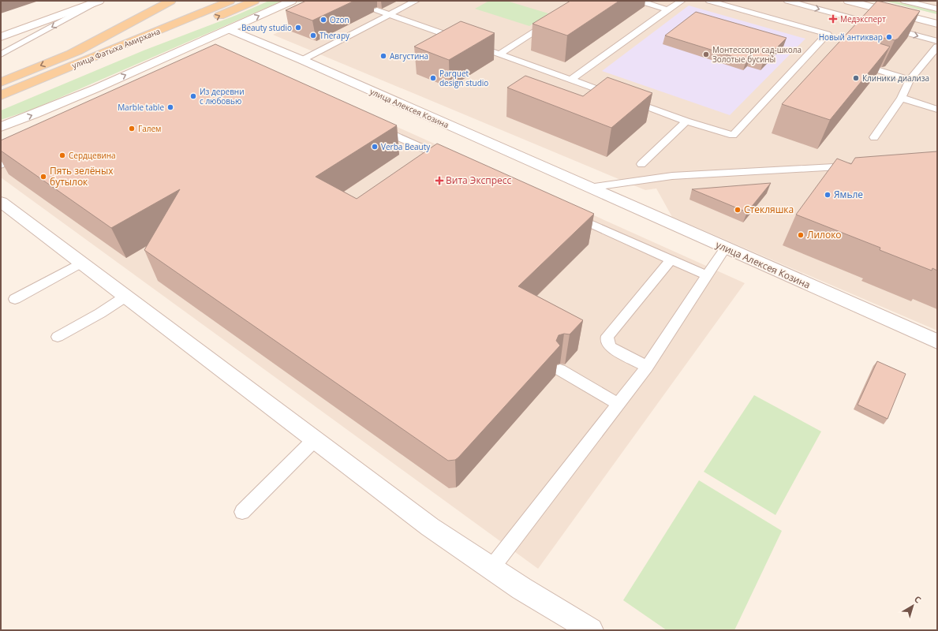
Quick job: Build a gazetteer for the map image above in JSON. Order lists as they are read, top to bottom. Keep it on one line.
{"streets":{"main road":["улица Фатыха Амирхана"],"street":["улица Алексея Козина"]},"places":{"health":["Медэксперт","Вита Экспресс"],"other":["Ozon","Beauty studio","Therapy","Новый антиквар","Монтессори сад-школа Золотые бусины","Августина","Parquet design studio","Клиники диализа","Из деревни с любовью","Marble table","Галем","Verba Beauty","Сердцевина","Пять зелёных бутылок","Ямьле","Стекляшка","Лилоко"]},"north":"top right"}
